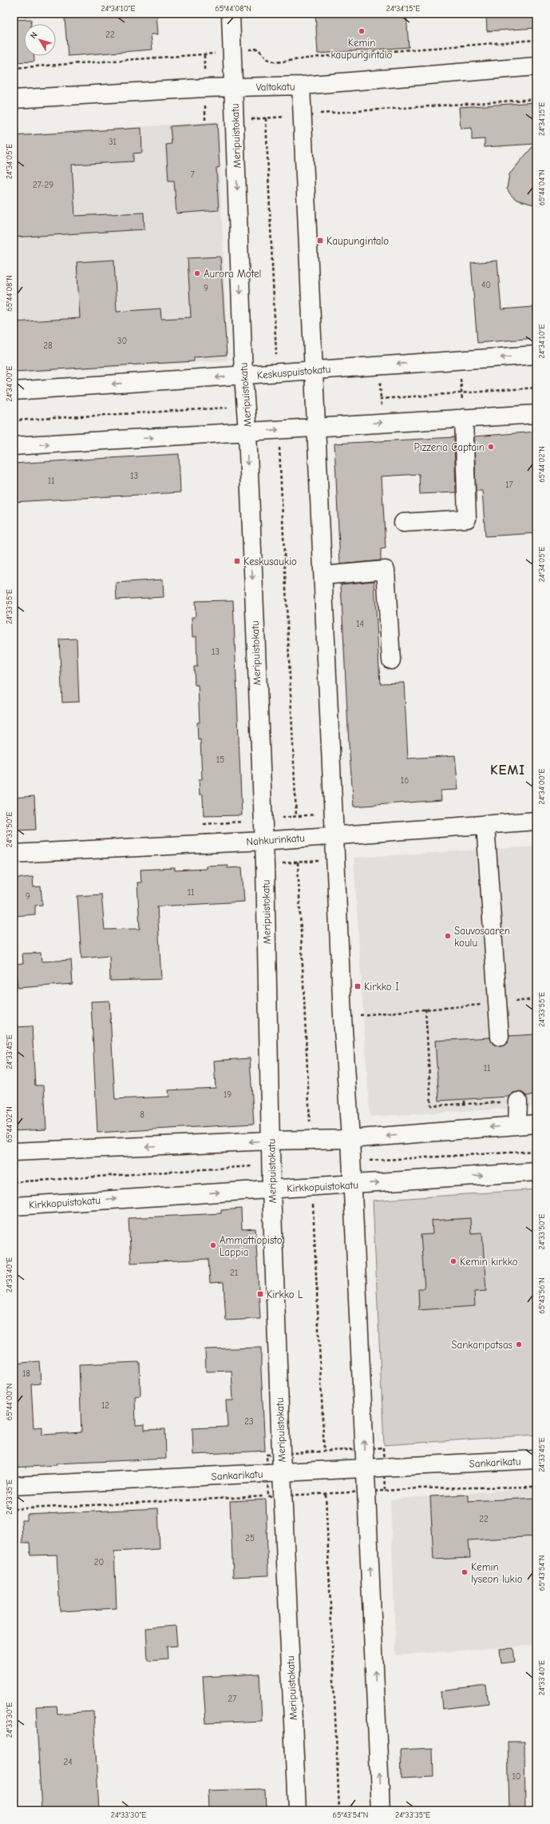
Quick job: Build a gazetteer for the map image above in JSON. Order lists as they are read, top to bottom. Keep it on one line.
{"streets":{"street":["Valtakatu","Meripuistokatu","Keskuspuistokatu","Nahkurinkatu","Kirkkopuistokatu","Sankarikatu"]},"crossings":[["Valtakatu","Meripuistokatu"],["Meripuistokatu","Keskuspuistokatu"],["Meripuistokatu","Nahkurinkatu"],["Meripuistokatu","Kirkkopuistokatu"],["Meripuistokatu","Sankarikatu"]],"districts":["KEMI"],"places":{"other":["Kemin kaupungintalo","Aurora Motel","Pizzeria Captain","Sauvosaaren koulu","Ammattiopisto Lappia","Kemin kirkko","Sankaripatsas","Kemin lyseon lukio"],"transit":["Kaupungintalo","Keskusaukio","Kirkko I","Kirkko L"]},"house_numbers":["22","31","7","27-29","40","9","30","28","13","11","17","14","13","15","16","11","9","11","19","8","21","18","12","23","22","25","20","27","24","10"],"north":"top left","coordinates":["24°34'10\"E","65°44'08\"N","24°34'15\"E","24°34'05\"E","65°44'04\"N","24°34'00\"E","65°44'02\"N","24°33'55\"E","24°33'50\"E","24°33'45\"E","24°33'40\"E","65°43'56\"N","65°44'00\"N","24°33'35\"E","65°43'54\"N","24°33'30\"E"]}
